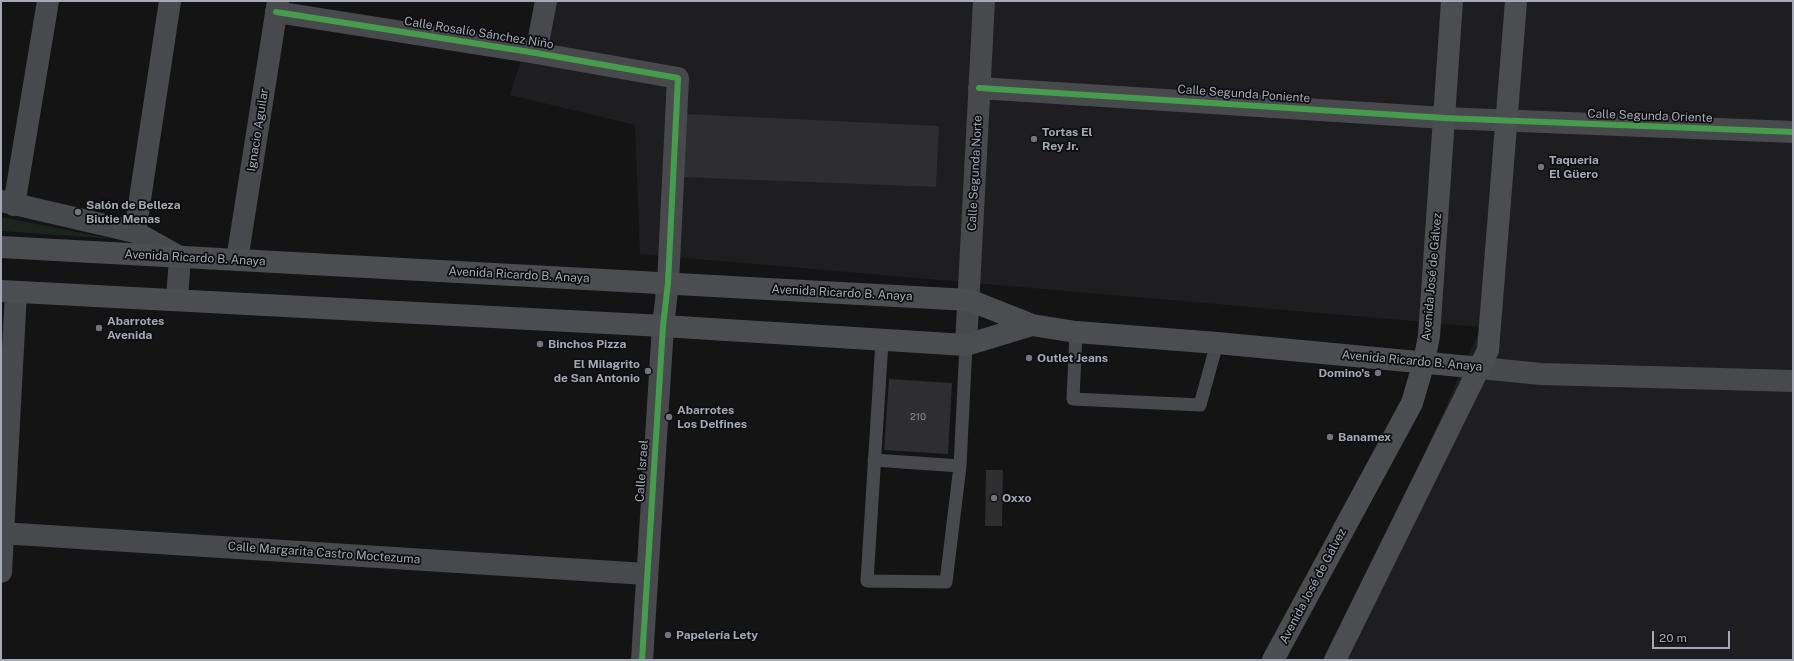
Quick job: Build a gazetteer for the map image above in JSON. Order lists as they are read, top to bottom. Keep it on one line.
{"streets":{"main road":["Avenida Ricardo B. Anaya","Avenida José de Gálvez"],"street":["Calle Rosalío Sánchez Niño","Calle Segunda Poniente","Calle Segunda Oriente","Ignacio Aguilar","Calle Segunda Norte","Calle Israel","Calle Margarita Castro Moctezuma"]},"crossings":[["Calle Rosalío Sánchez Niño","Ignacio Aguilar"],["Calle Rosalío Sánchez Niño","Calle Israel"],["Calle Segunda Poniente","Calle Segunda Oriente"],["Calle Segunda Poniente","Calle Segunda Norte"],["Calle Segunda Poniente","Avenida José de Gálvez"],["Ignacio Aguilar","Avenida Ricardo B. Anaya"],["Calle Segunda Norte","Avenida Ricardo B. Anaya"],["Avenida Ricardo B. Anaya","Avenida José de Gálvez"],["Avenida Ricardo B. Anaya","Calle Israel"],["Calle Israel","Calle Margarita Castro Moctezuma"]],"places":["Tortas El Rey Jr.","Taqueria El Güero","Salón de Belleza Biutie Menas","Abarrotes Avenida","Binchos Pizza","Outlet Jeans","El Milagrito de San Antonio","Domino's","Abarrotes Los Delfines","Banamex","Oxxo","Papelería Lety"],"house_numbers":["210"],"scale_bar":"20 m"}
